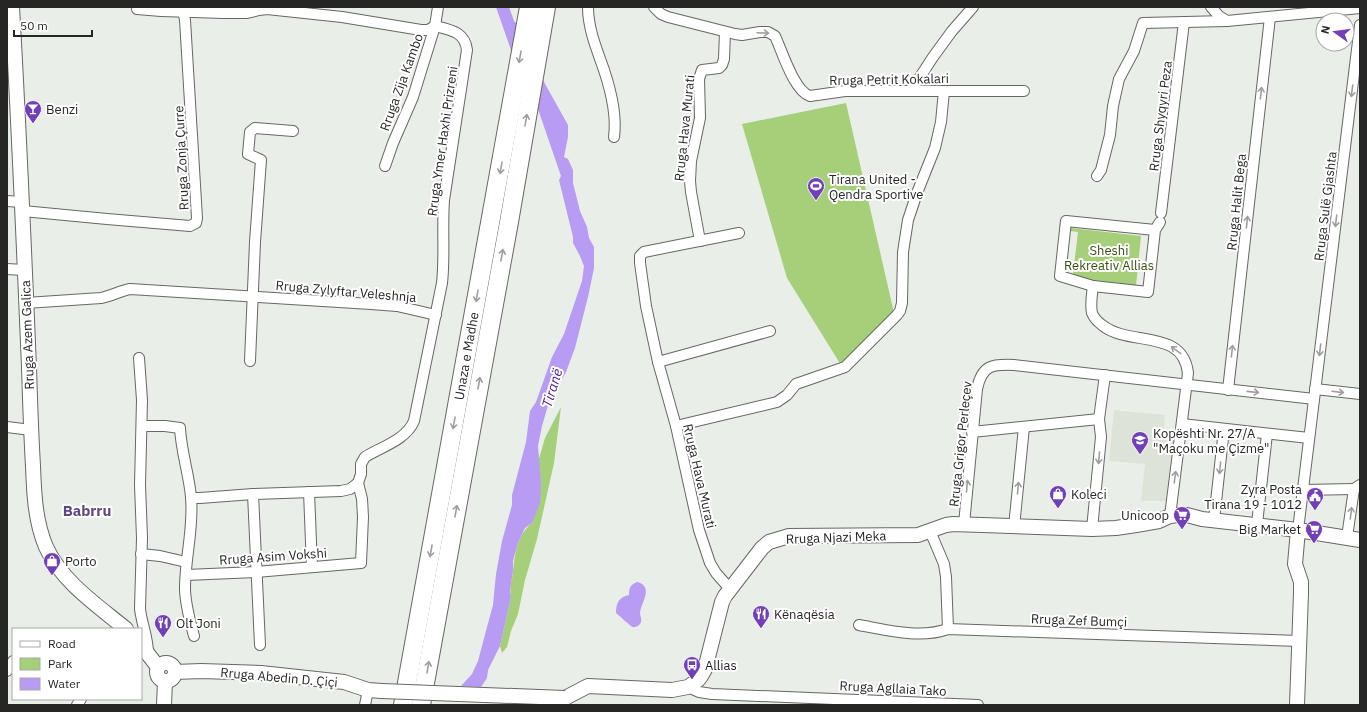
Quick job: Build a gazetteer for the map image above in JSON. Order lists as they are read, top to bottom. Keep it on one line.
{"streets":{"highway":["Unaza e Madhe"],"main road":["Rruga Azem Galica","Rruga Njazi Meka","Rruga Abedin D. Çiçi"],"street":["Rruga Petrit Kokalari","Rruga Zija Kambo","Rruga Shyqyri Peza","Rruga Hava Murati","Rruga Ymer Haxhi Prizreni","Rruga Zonja Çurre","Rruga Halit Bega","Rruga Sulë Gjashta","Rruga Zylyftar Veleshnja","Rruga Grigor Perleçev","Rruga Asim Vokshi","Rruga Zef Bumçi","Rruga Agllaia Tako"]},"crossings":[["Rruga Petrit Kokalari","Rruga Hava Murati"],["Rruga Zija Kambo","Rruga Ymer Haxhi Prizreni"],["Rruga Zija Kambo","Rruga Zonja Çurre"],["Rruga Hava Murati","Rruga Njazi Meka"],["Rruga Ymer Haxhi Prizreni","Rruga Zylyftar Veleshnja"],["Rruga Ymer Haxhi Prizreni","Rruga Asim Vokshi"],["Rruga Zonja Çurre","Rruga Azem Galica"],["Rruga Halit Bega","Rruga Grigor Perleçev"],["Rruga Sulë Gjashta","Rruga Grigor Perleçev"],["Rruga Sulë Gjashta","Rruga Njazi Meka"],["Rruga Zylyftar Veleshnja","Rruga Azem Galica"],["Rruga Grigor Perleçev","Rruga Njazi Meka"],["Rruga Njazi Meka","Rruga Abedin D. Çiçi"]],"one_way":["Rruga Petrit Kokalari","Rruga Halit Bega","Rruga Sulë Gjashta"],"districts":["Babrru"],"water":["Tiranë"],"parks":["Sheshi Rekreativ Allias"],"places":{"bar":["Benzi"],"sports":["Tirana United - Qendra Sportive"],"school or university":["Kopështi Nr. 27/A \"Maçoku me Çizme\""],"shop":["Koleci","Porto"],"public building":["Zyra Posta Tirana 19 - 1012"],"supermarket":["Unicoop","Big Market"],"restaurant":["Kënaqësia","Olt Joni"],"bus stop":["Allias"]},"legend":["Road","Park","Water"],"scale_bar":"50 m","north":"left"}
